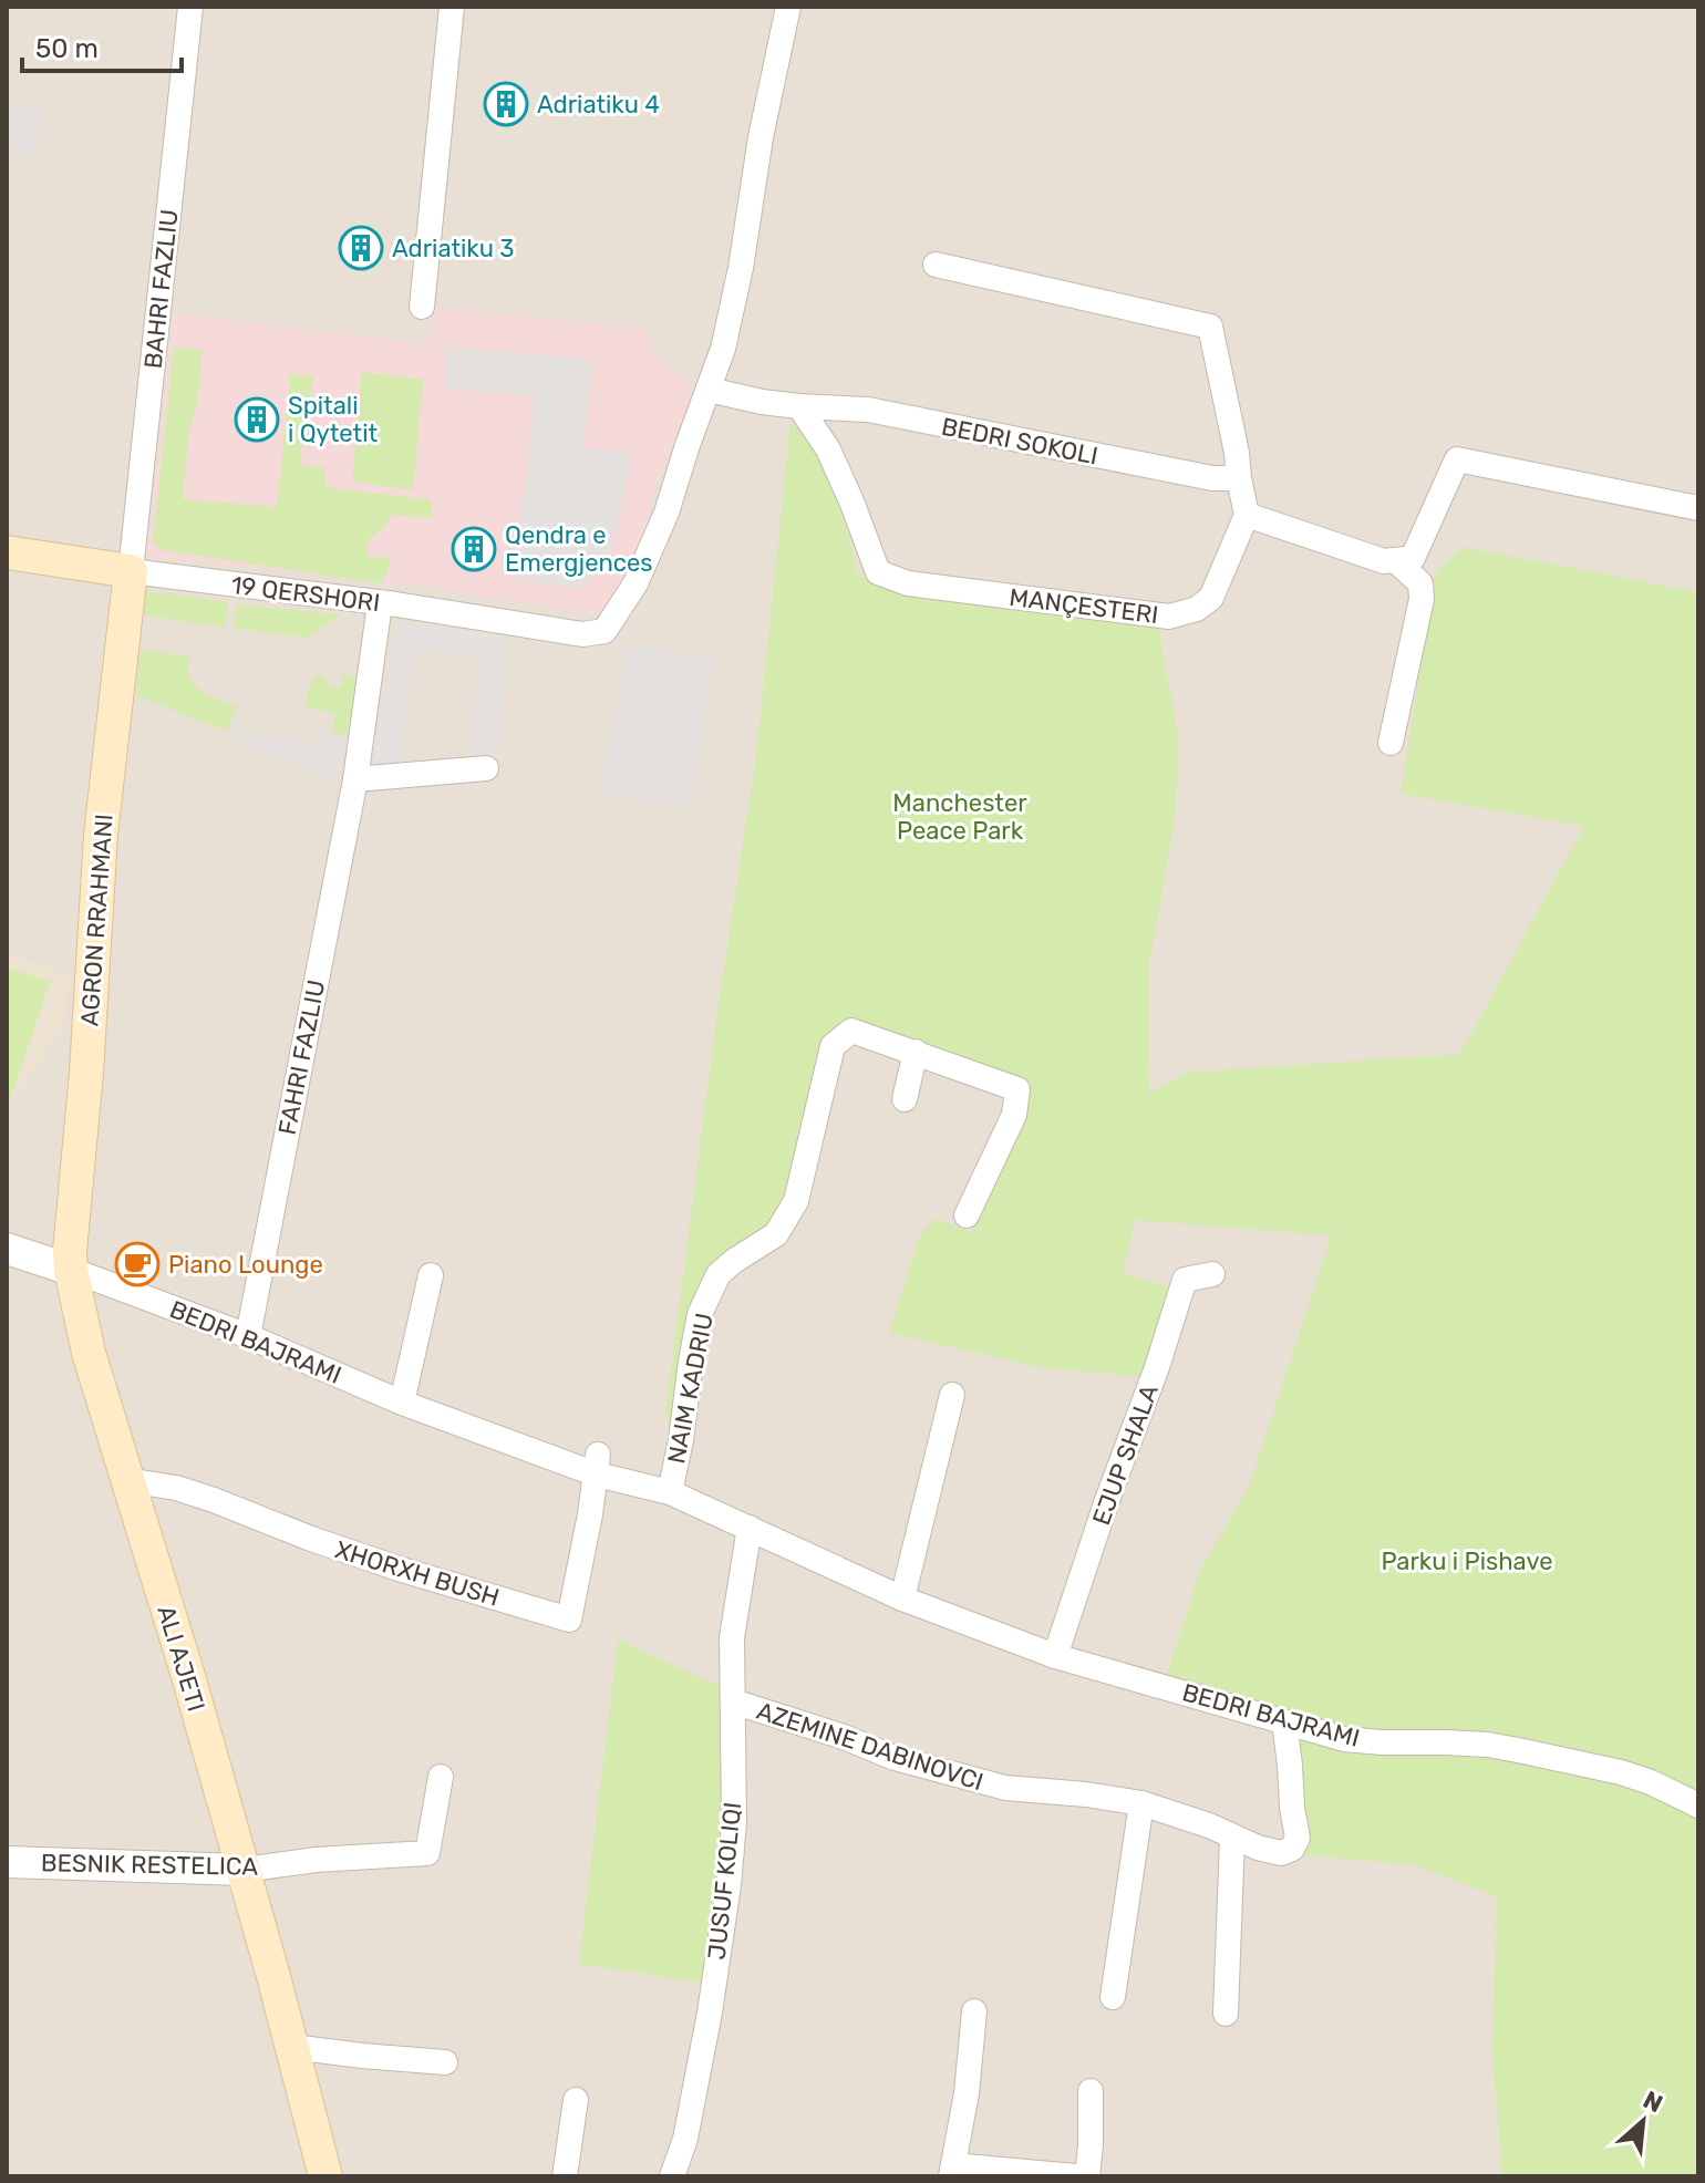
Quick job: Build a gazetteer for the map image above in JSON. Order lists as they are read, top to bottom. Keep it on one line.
{"streets":{"main road":["19 QERSHORI","AGRON RRAHMANI","ALI AJETI"],"street":["BAHRI FAZLIU","BEDRI SOKOLI","MANÇESTERI","FAHRI FAZLIU","BEDRI BAJRAMI","NAIM KADRIU","EJUP SHALA","XHORXH BUSH","AZEMINE DABINOVCI","BESNIK RESTELICA","JUSUF KOLIQI"]},"crossings":[["BAHRI FAZLIU","19 QERSHORI"],["BAHRI FAZLIU","AGRON RRAHMANI"],["BEDRI SOKOLI","MANÇESTERI"],["19 QERSHORI","AGRON RRAHMANI"],["19 QERSHORI","FAHRI FAZLIU"],["AGRON RRAHMANI","BEDRI BAJRAMI"],["AGRON RRAHMANI","ALI AJETI"],["FAHRI FAZLIU","BEDRI BAJRAMI"],["BEDRI BAJRAMI","NAIM KADRIU"],["BEDRI BAJRAMI","EJUP SHALA"],["BEDRI BAJRAMI","XHORXH BUSH"],["BEDRI BAJRAMI","ALI AJETI"],["BEDRI BAJRAMI","AZEMINE DABINOVCI"],["BEDRI BAJRAMI","JUSUF KOLIQI"],["XHORXH BUSH","ALI AJETI"],["ALI AJETI","BESNIK RESTELICA"],["AZEMINE DABINOVCI","JUSUF KOLIQI"]],"parks":["Manchester Peace Park","Parku i Pishave"],"places":{"building":["Adriatiku 4","Adriatiku 3","Spitali i Qytetit","Qendra e Emergjences"],"cafe":["Piano Lounge"]},"scale_bar":"50 m","north":"top right"}
